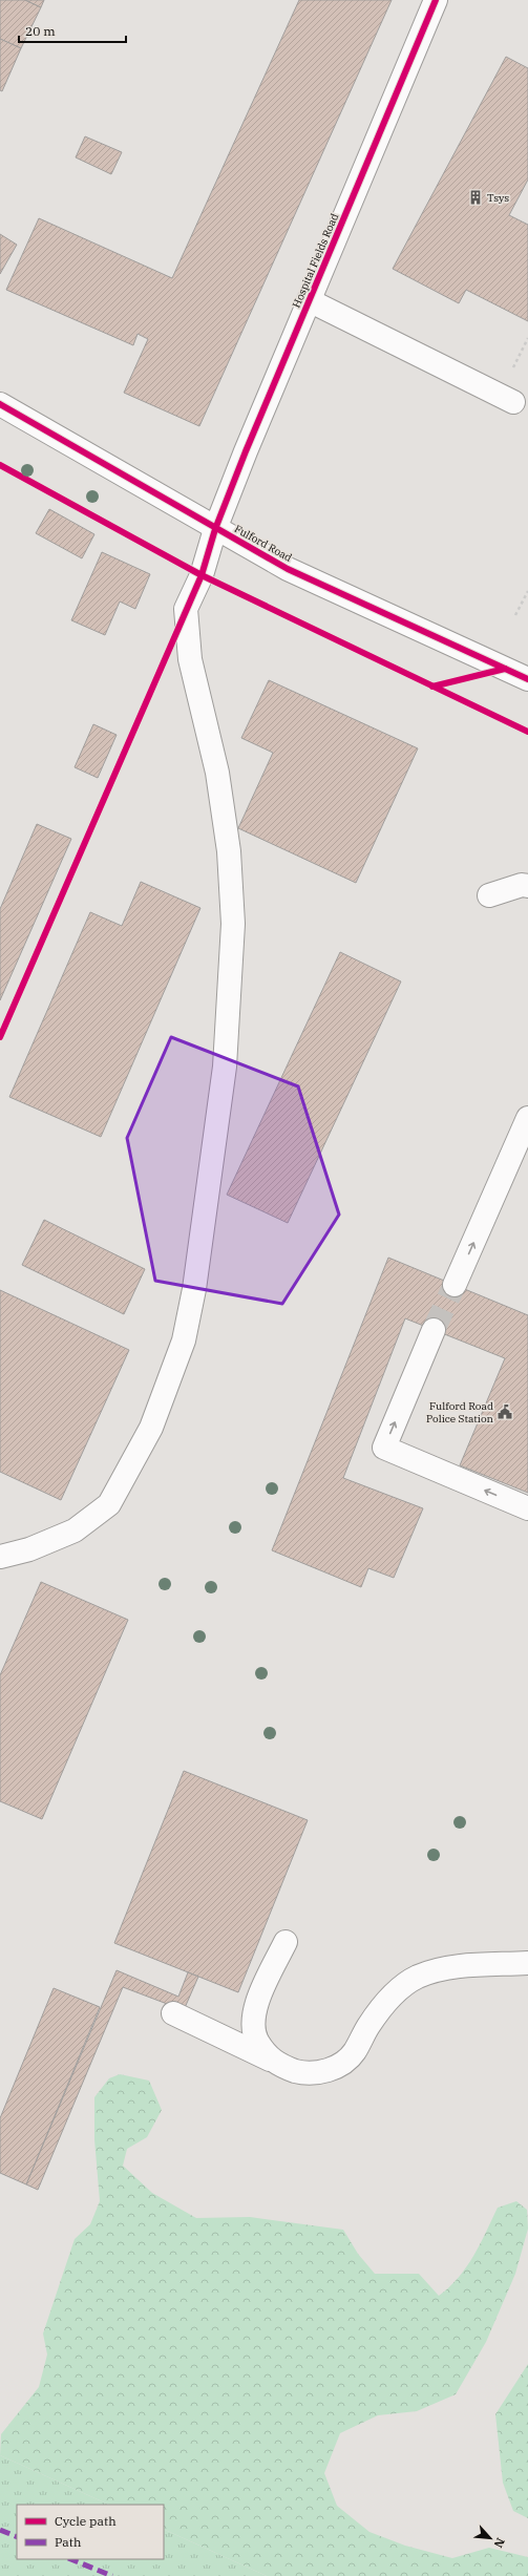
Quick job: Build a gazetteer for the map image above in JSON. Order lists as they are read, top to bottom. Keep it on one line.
{"streets":{"main road":["Hospital Fields Road","Fulford Road"]},"crossings":[["Hospital Fields Road","Fulford Road"]],"places":{"building":["Tsys"],"public building":["Fulford Road Police Station"]},"legend":["Cycle path","Path"],"scale_bar":"20 m","north":"bottom right"}
